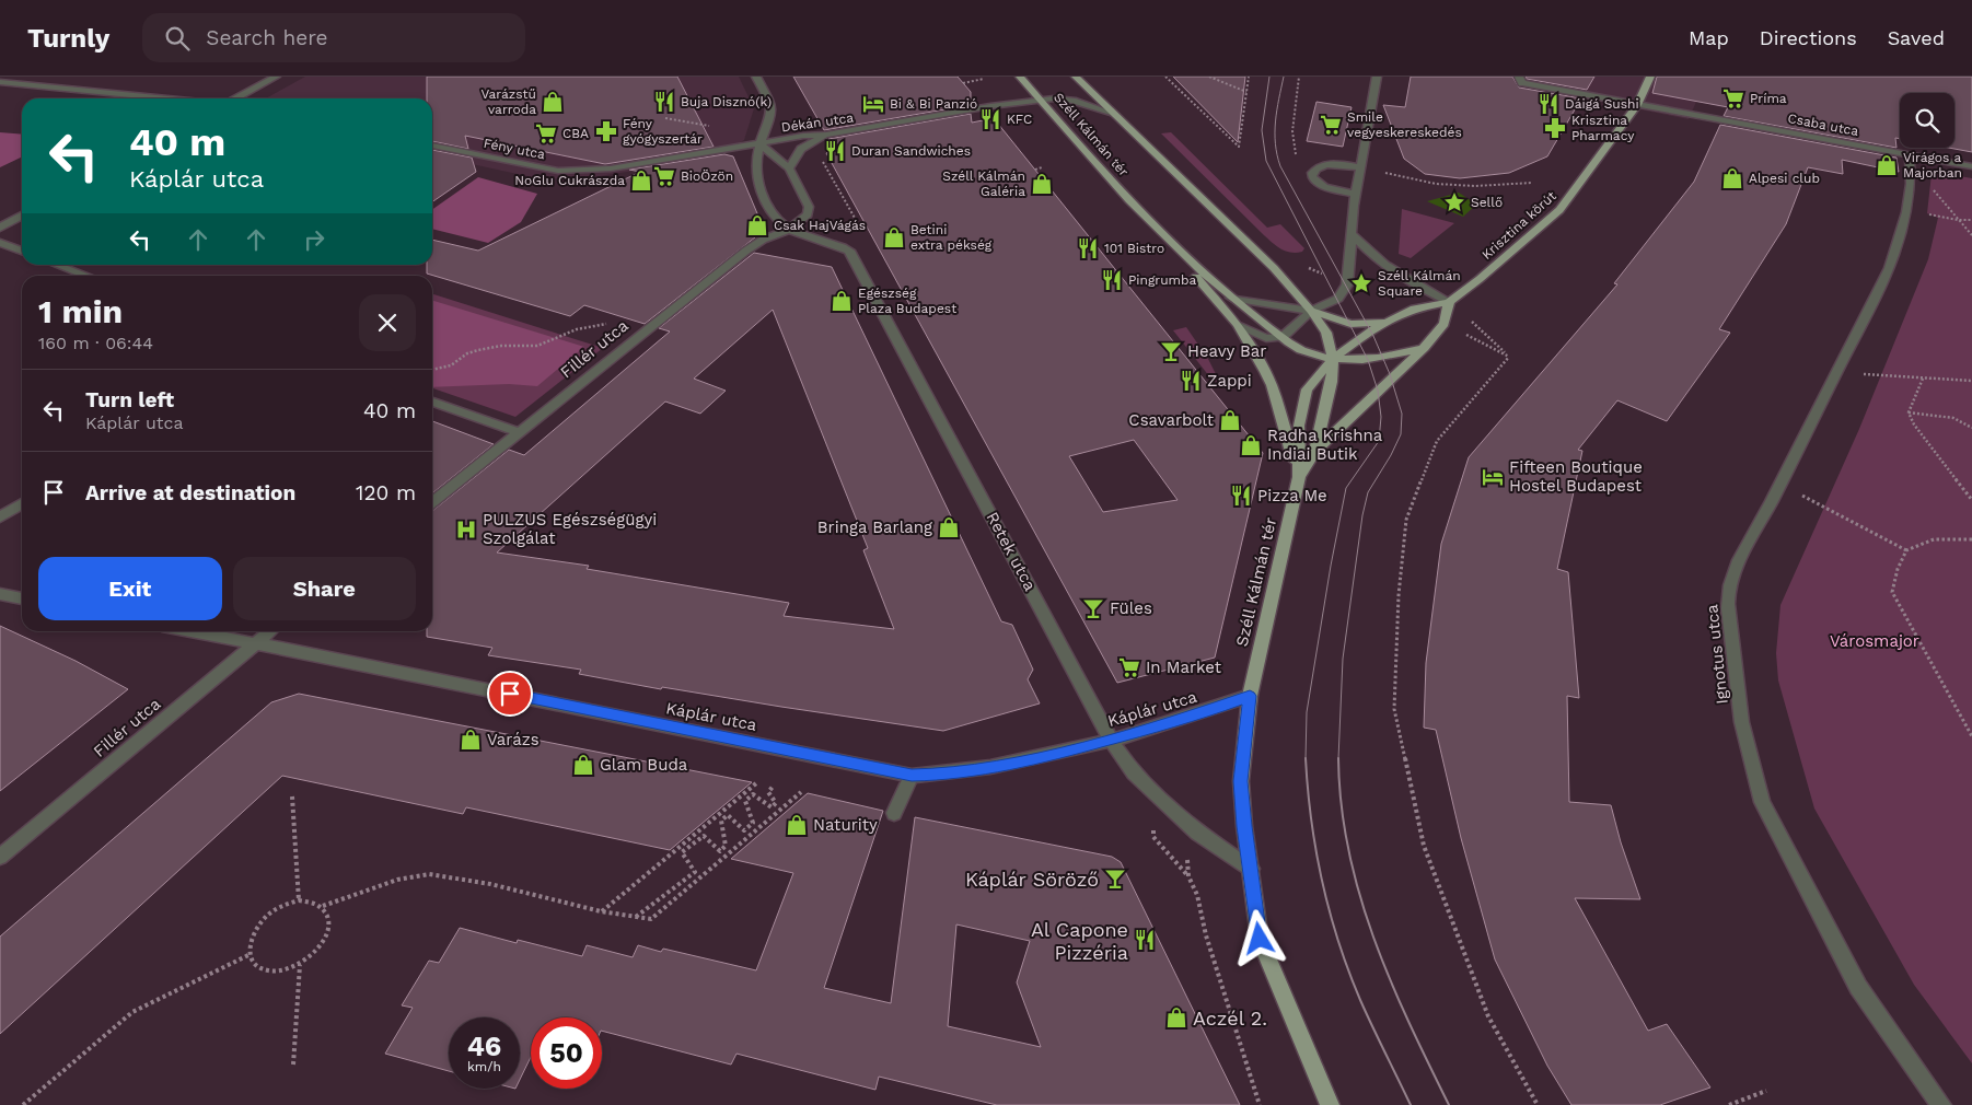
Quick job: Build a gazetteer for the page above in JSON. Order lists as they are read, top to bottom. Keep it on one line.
{"streets":{"main road":["Széll Kálmán tér","Krisztina körút"],"street":["Dékán utca","Csaba utca","Fény utca","Fillér utca","Retek utca","Ignotus utca","Káplár utca"]},"crossings":[["Dékán utca","Széll Kálmán tér"],["Dékán utca","Fény utca"],["Dékán utca","Retek utca"],["Csaba utca","Krisztina körút"],["Csaba utca","Ignotus utca"],["Széll Kálmán tér","Krisztina körút"],["Széll Kálmán tér","Retek utca"],["Széll Kálmán tér","Káplár utca"],["Fény utca","Retek utca"],["Fillér utca","Retek utca"],["Fillér utca","Káplár utca"],["Retek utca","Káplár utca"]],"parks":["Városmajor"],"places":{"supermarket":["Príma","Smile vegyeskereskedés","CBA","BioÖzön","In Market"],"shop":["Varázstű varroda","Virágos a Majorban","Alpesi club","NoGlu Cukrászda","Széll Kálmán Galéria","Csak HajVágás","Betini extra pékség","Egészség Plaza Budapest","Csavarbolt","Radha Krishna Indiai Butik","Bringa Barlang","Varázs","Glam Buda","Naturity","Aczél 2."],"restaurant":["Buja Disznó(k)","Dáigá Sushi","KFC","Duran Sandwiches","101 Bistro","Pingrumba","Zappi","Pizza Me","Al Capone Pizzéria"],"hotel":["Bi & Bi Panzió","Fifteen Boutique Hostel Budapest"],"pharmacy":["Krisztina Pharmacy","Fény gyógyszertár"],"place":["Sellő","Széll Kálmán Square"],"bar":["Heavy Bar","Füles","Káplár Söröző"],"hospital":["PULZUS Egészségügyi Szolgálat"]},"page":{"header":"Turnly","search":"Search here","nav":["Map","Directions","Saved"],"turn":["40 m","Káplár utca"],"heading":["1 min","160 m · 06:44"],"list":[{"name":"Turn left","note":"Káplár utca","value":"40 m"},{"name":"Arrive at destination","value":"120 m"}],"buttons":["Exit","Share"],"speed":"46 km/h","limit":"50"}}
